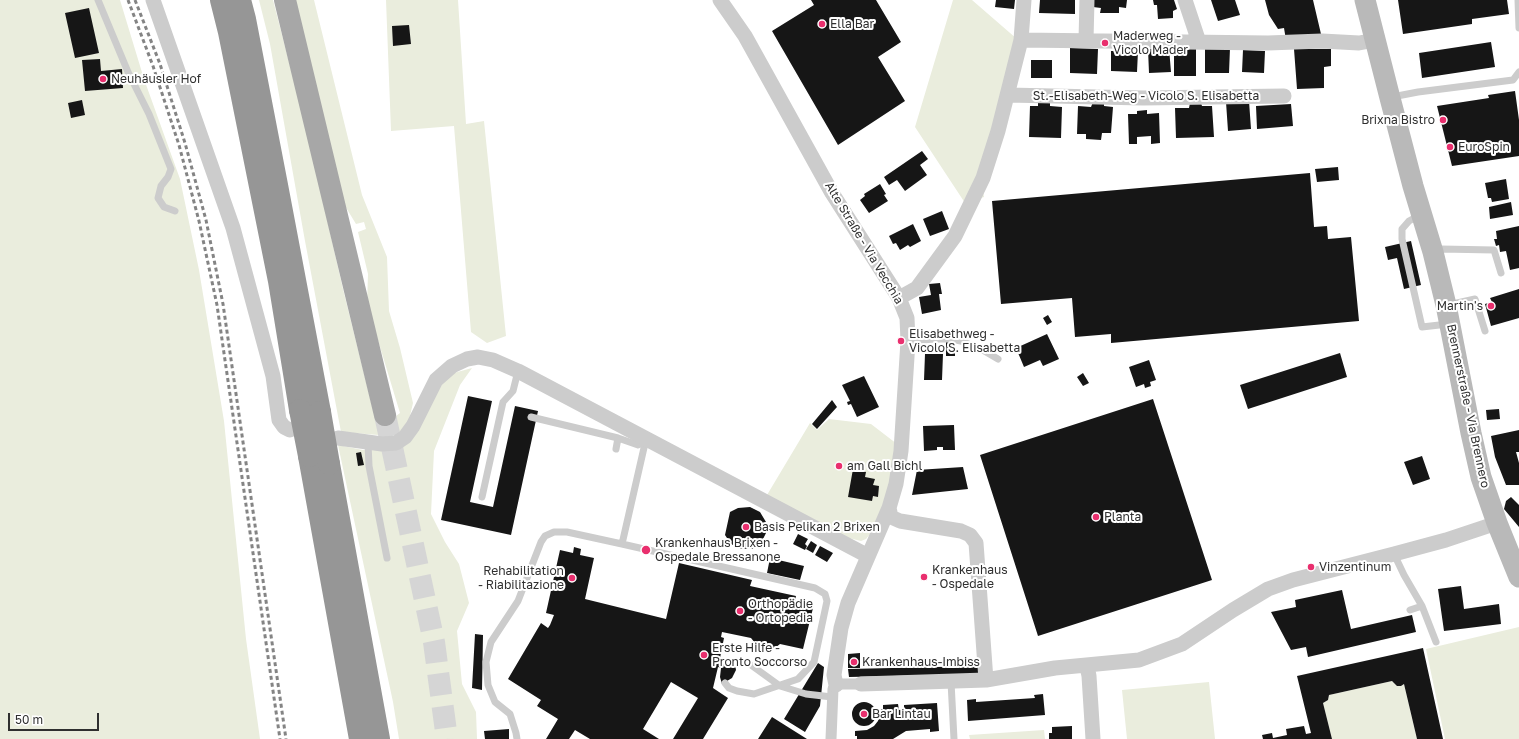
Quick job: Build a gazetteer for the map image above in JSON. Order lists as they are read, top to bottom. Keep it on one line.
{"streets":{"main road":["Brennerstraße - Via Brennero"],"street":["St.-Elisabeth-Weg - Vicolo S. Elisabetta","Alte Straße - Via Vecchia"]},"places":["Ella Bar","Maderweg - Vicolo Mader","Neuhäusler Hof","Brixna Bistro","EuroSpin","Martin's","Elisabethweg - Vicolo S. Elisabetta","am Gall Bichl","Planta","Basis Pelikan 2 Brixen","Krankenhaus Brixen - Ospedale Bressanone","Vinzentinum","Krankenhaus - Ospedale","Rehabilitation - Riabilitazione","Orthopädie - Ortopedia","Erste Hilfe - Pronto Soccorso","Krankenhaus-Imbiss","Bar Lintau"],"scale_bar":"50 m"}
